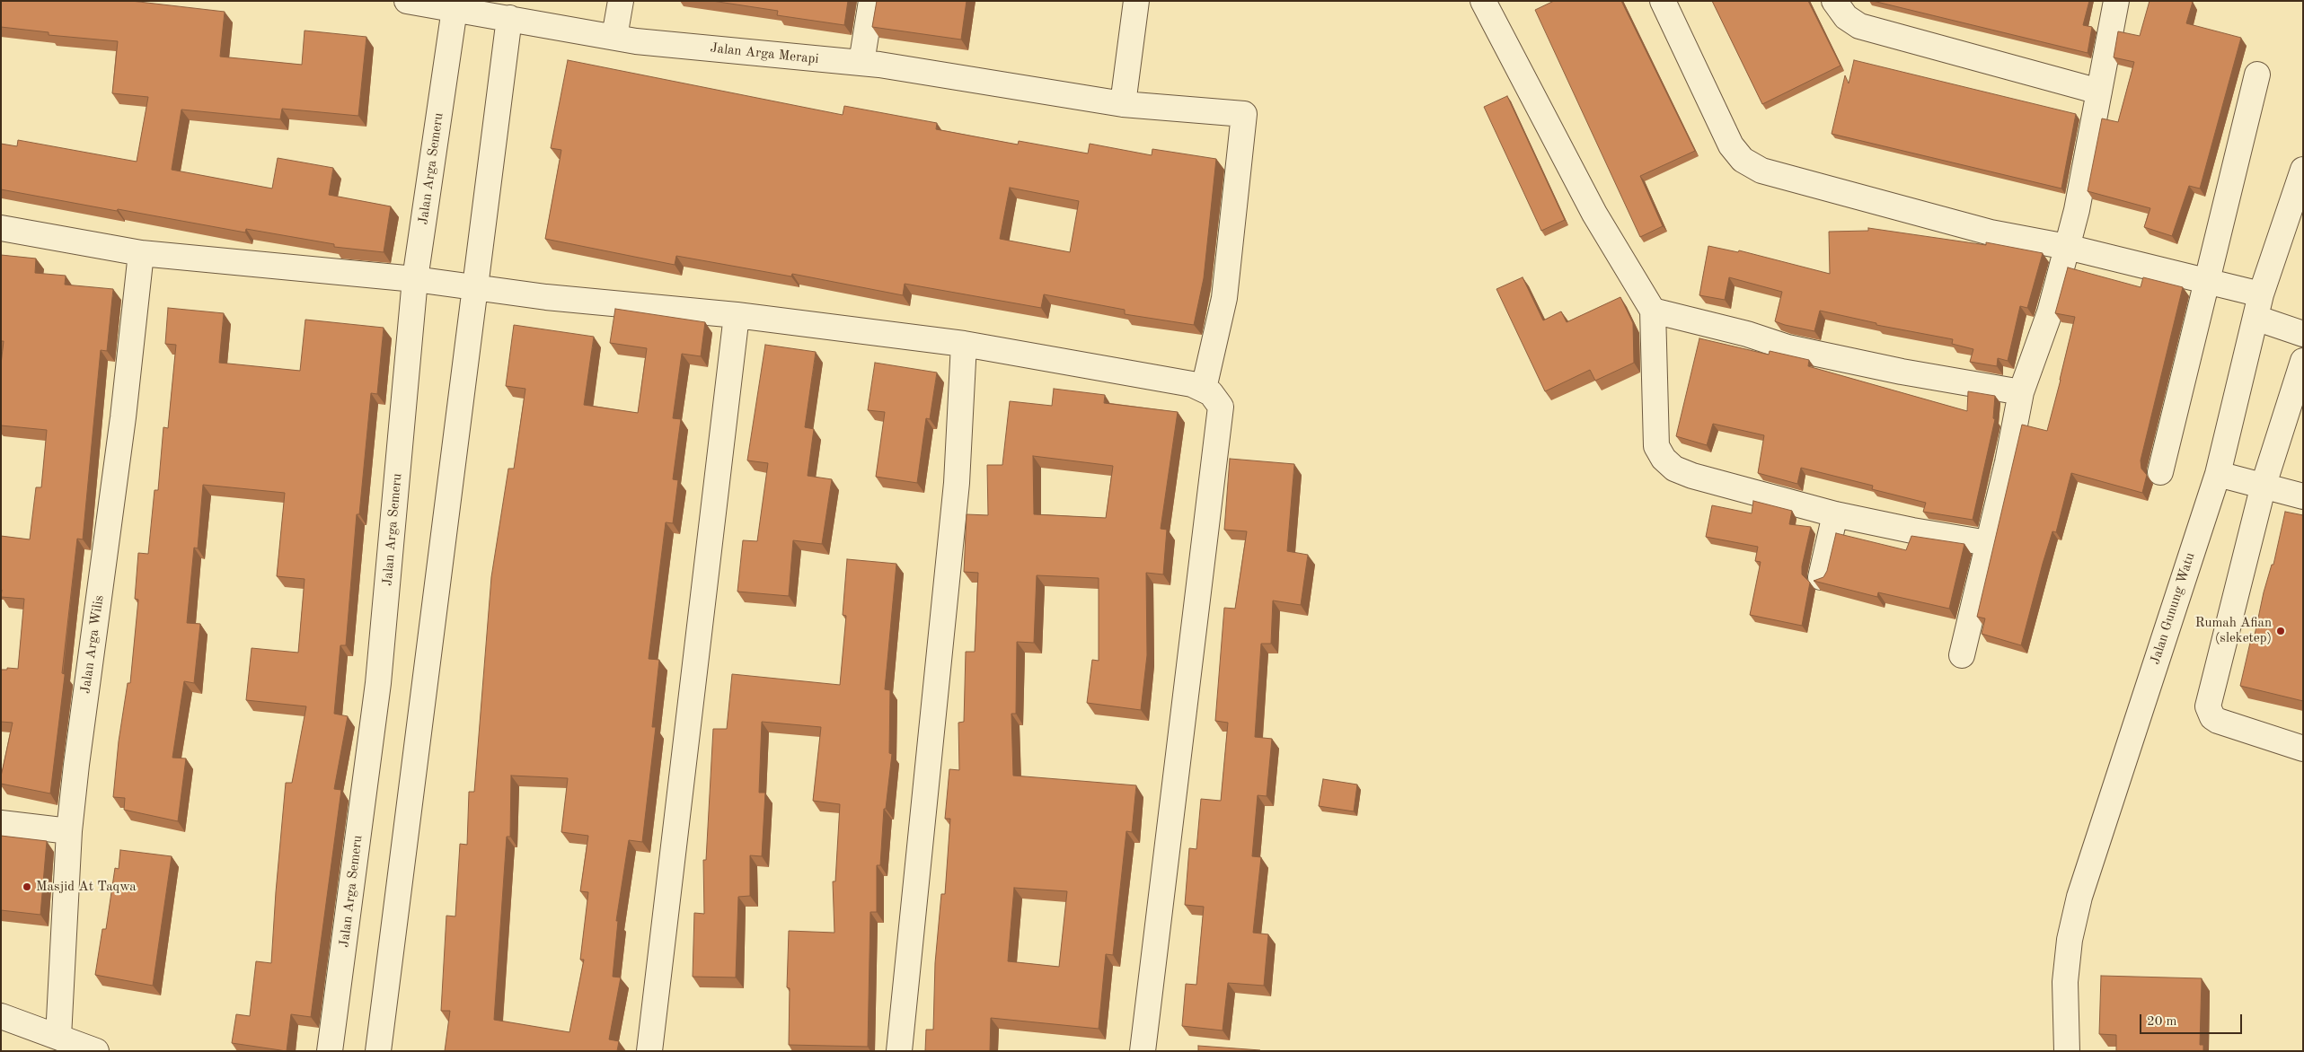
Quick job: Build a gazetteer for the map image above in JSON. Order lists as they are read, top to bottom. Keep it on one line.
{"streets":{"street":["Jalan Arga Merapi","Jalan Arga Semeru","Jalan Gunung Watu","Jalan Arga Wilis"]},"crossings":[["Jalan Arga Merapi","Jalan Arga Semeru"]],"places":["Rumah Afian (sleketep)","Masjid At Taqwa"],"scale_bar":"20 m"}
